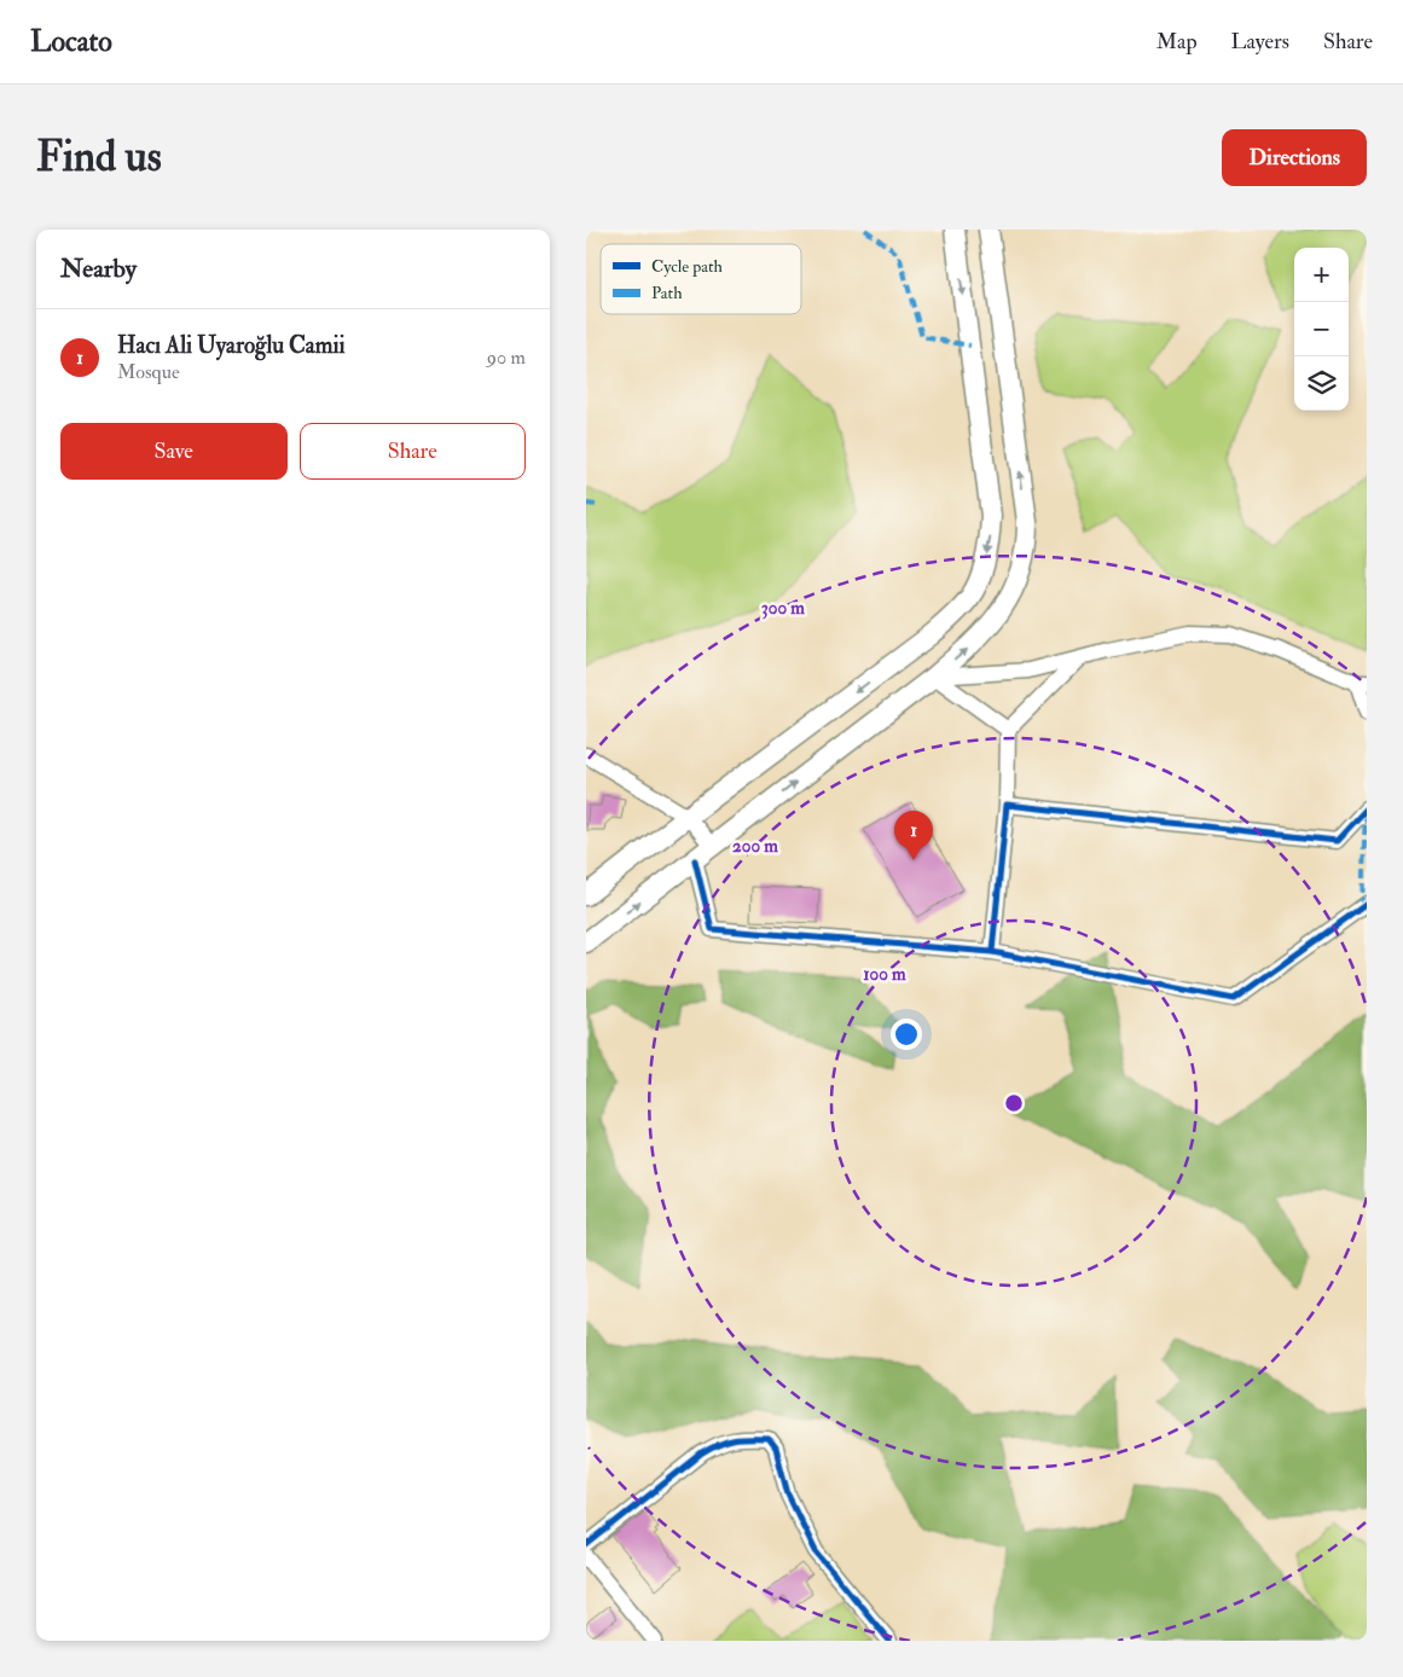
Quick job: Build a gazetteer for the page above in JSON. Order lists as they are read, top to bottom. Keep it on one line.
{"legend":["Cycle path","Path"],"page":{"header":"Locato","nav":["Map","Layers","Share"],"buttons":["Directions",["Save","Share"]],"title":"Find us","heading":"Nearby","map_buttons":["+","−"],"list":[{"mark":"1","name":"Hacı Ali Uyaroğlu Camii","note":"Mosque","value":"90 m"}],"pins":"1"},"rings":["300 m","200 m","100 m"]}
